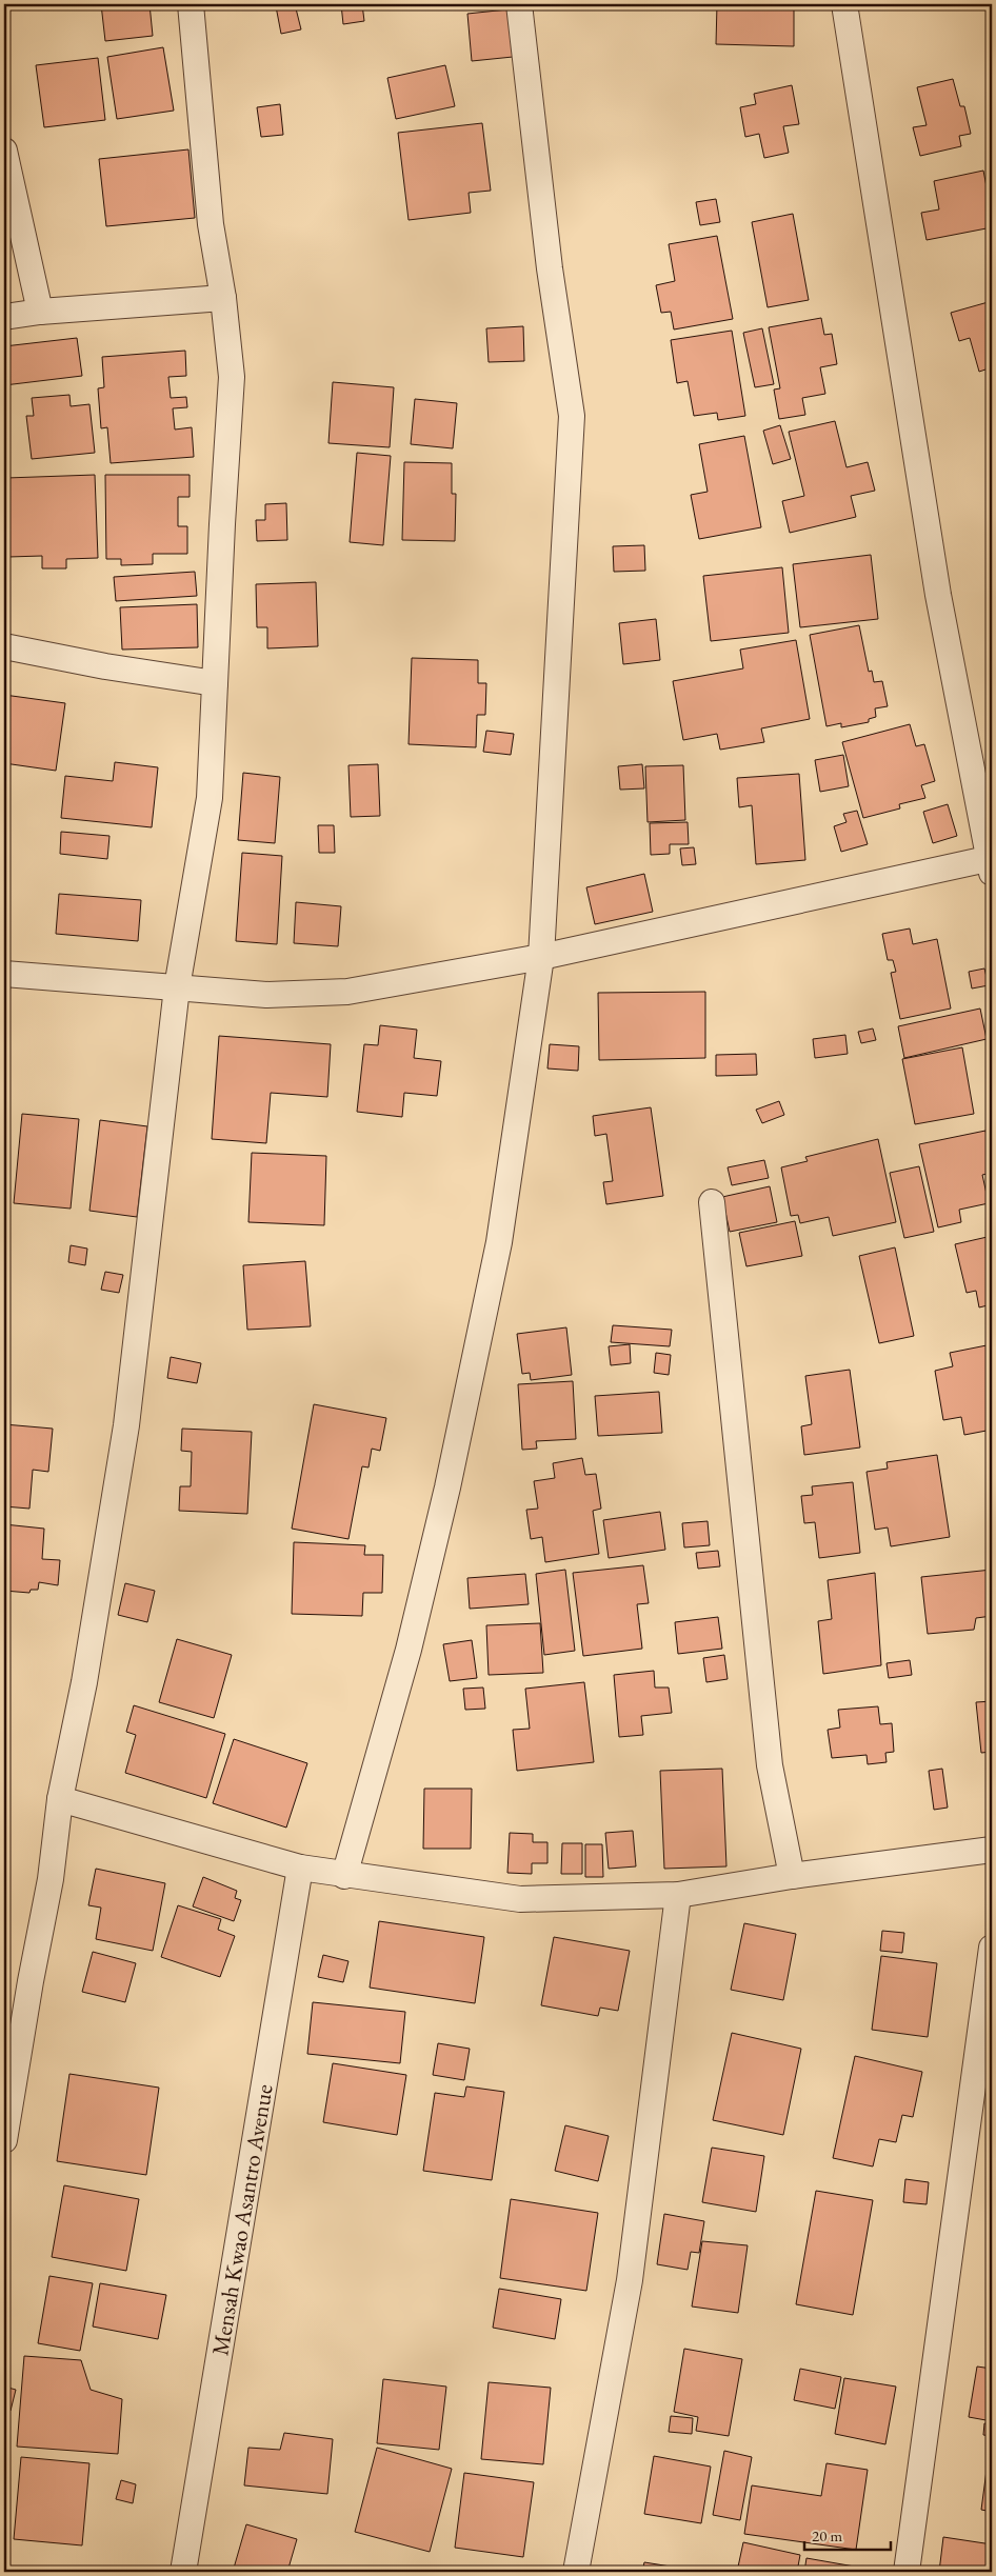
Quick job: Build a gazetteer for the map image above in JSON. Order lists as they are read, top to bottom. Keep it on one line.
{"streets":{"street":["Mensah Kwao Asantro Avenue"]},"scale_bar":"20 m"}
